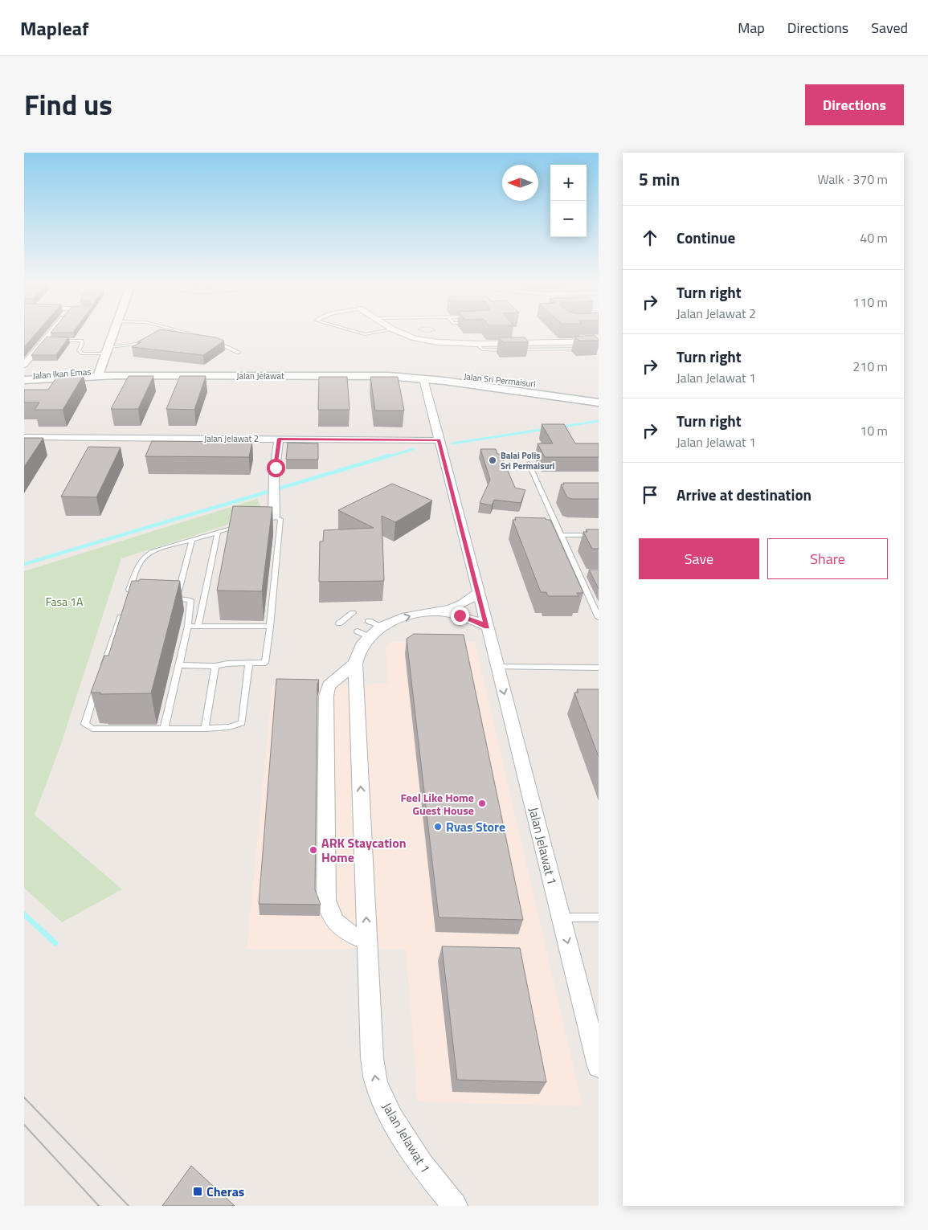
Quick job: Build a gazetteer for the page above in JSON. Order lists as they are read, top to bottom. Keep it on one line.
{"streets":{"street":["Jalan Ikan Emas","Jalan Jelawat","Jalan Sri Permaisuri","Jalan Jelawat 2","Jalan Jelawat 1"]},"crossings":[["Jalan Ikan Emas","Jalan Jelawat"],["Jalan Jelawat","Jalan Sri Permaisuri"],["Jalan Jelawat","Jalan Jelawat 1"],["Jalan Sri Permaisuri","Jalan Jelawat 1"],["Jalan Jelawat 2","Jalan Jelawat 1"]],"parks":["Fasa 1A"],"places":{"other":["Balai Polis Sri Permaisuri","Feel Like Home Guest House","Rvas Store","ARK Staycation Home"],"transit":["Cheras"]},"north":"left","page":{"header":"Mapleaf","nav":["Map","Directions","Saved"],"title":"Find us","buttons":["Directions",["Save","Share"]],"heading":["5 min","Walk · 370 m"],"map_buttons":["+","−"],"list":[["Continue","40 m"],["Turn right","Jalan Jelawat 2","110 m"],["Turn right","Jalan Jelawat 1","210 m"],["Turn right","Jalan Jelawat 1","10 m"],"Arrive at destination"]}}
